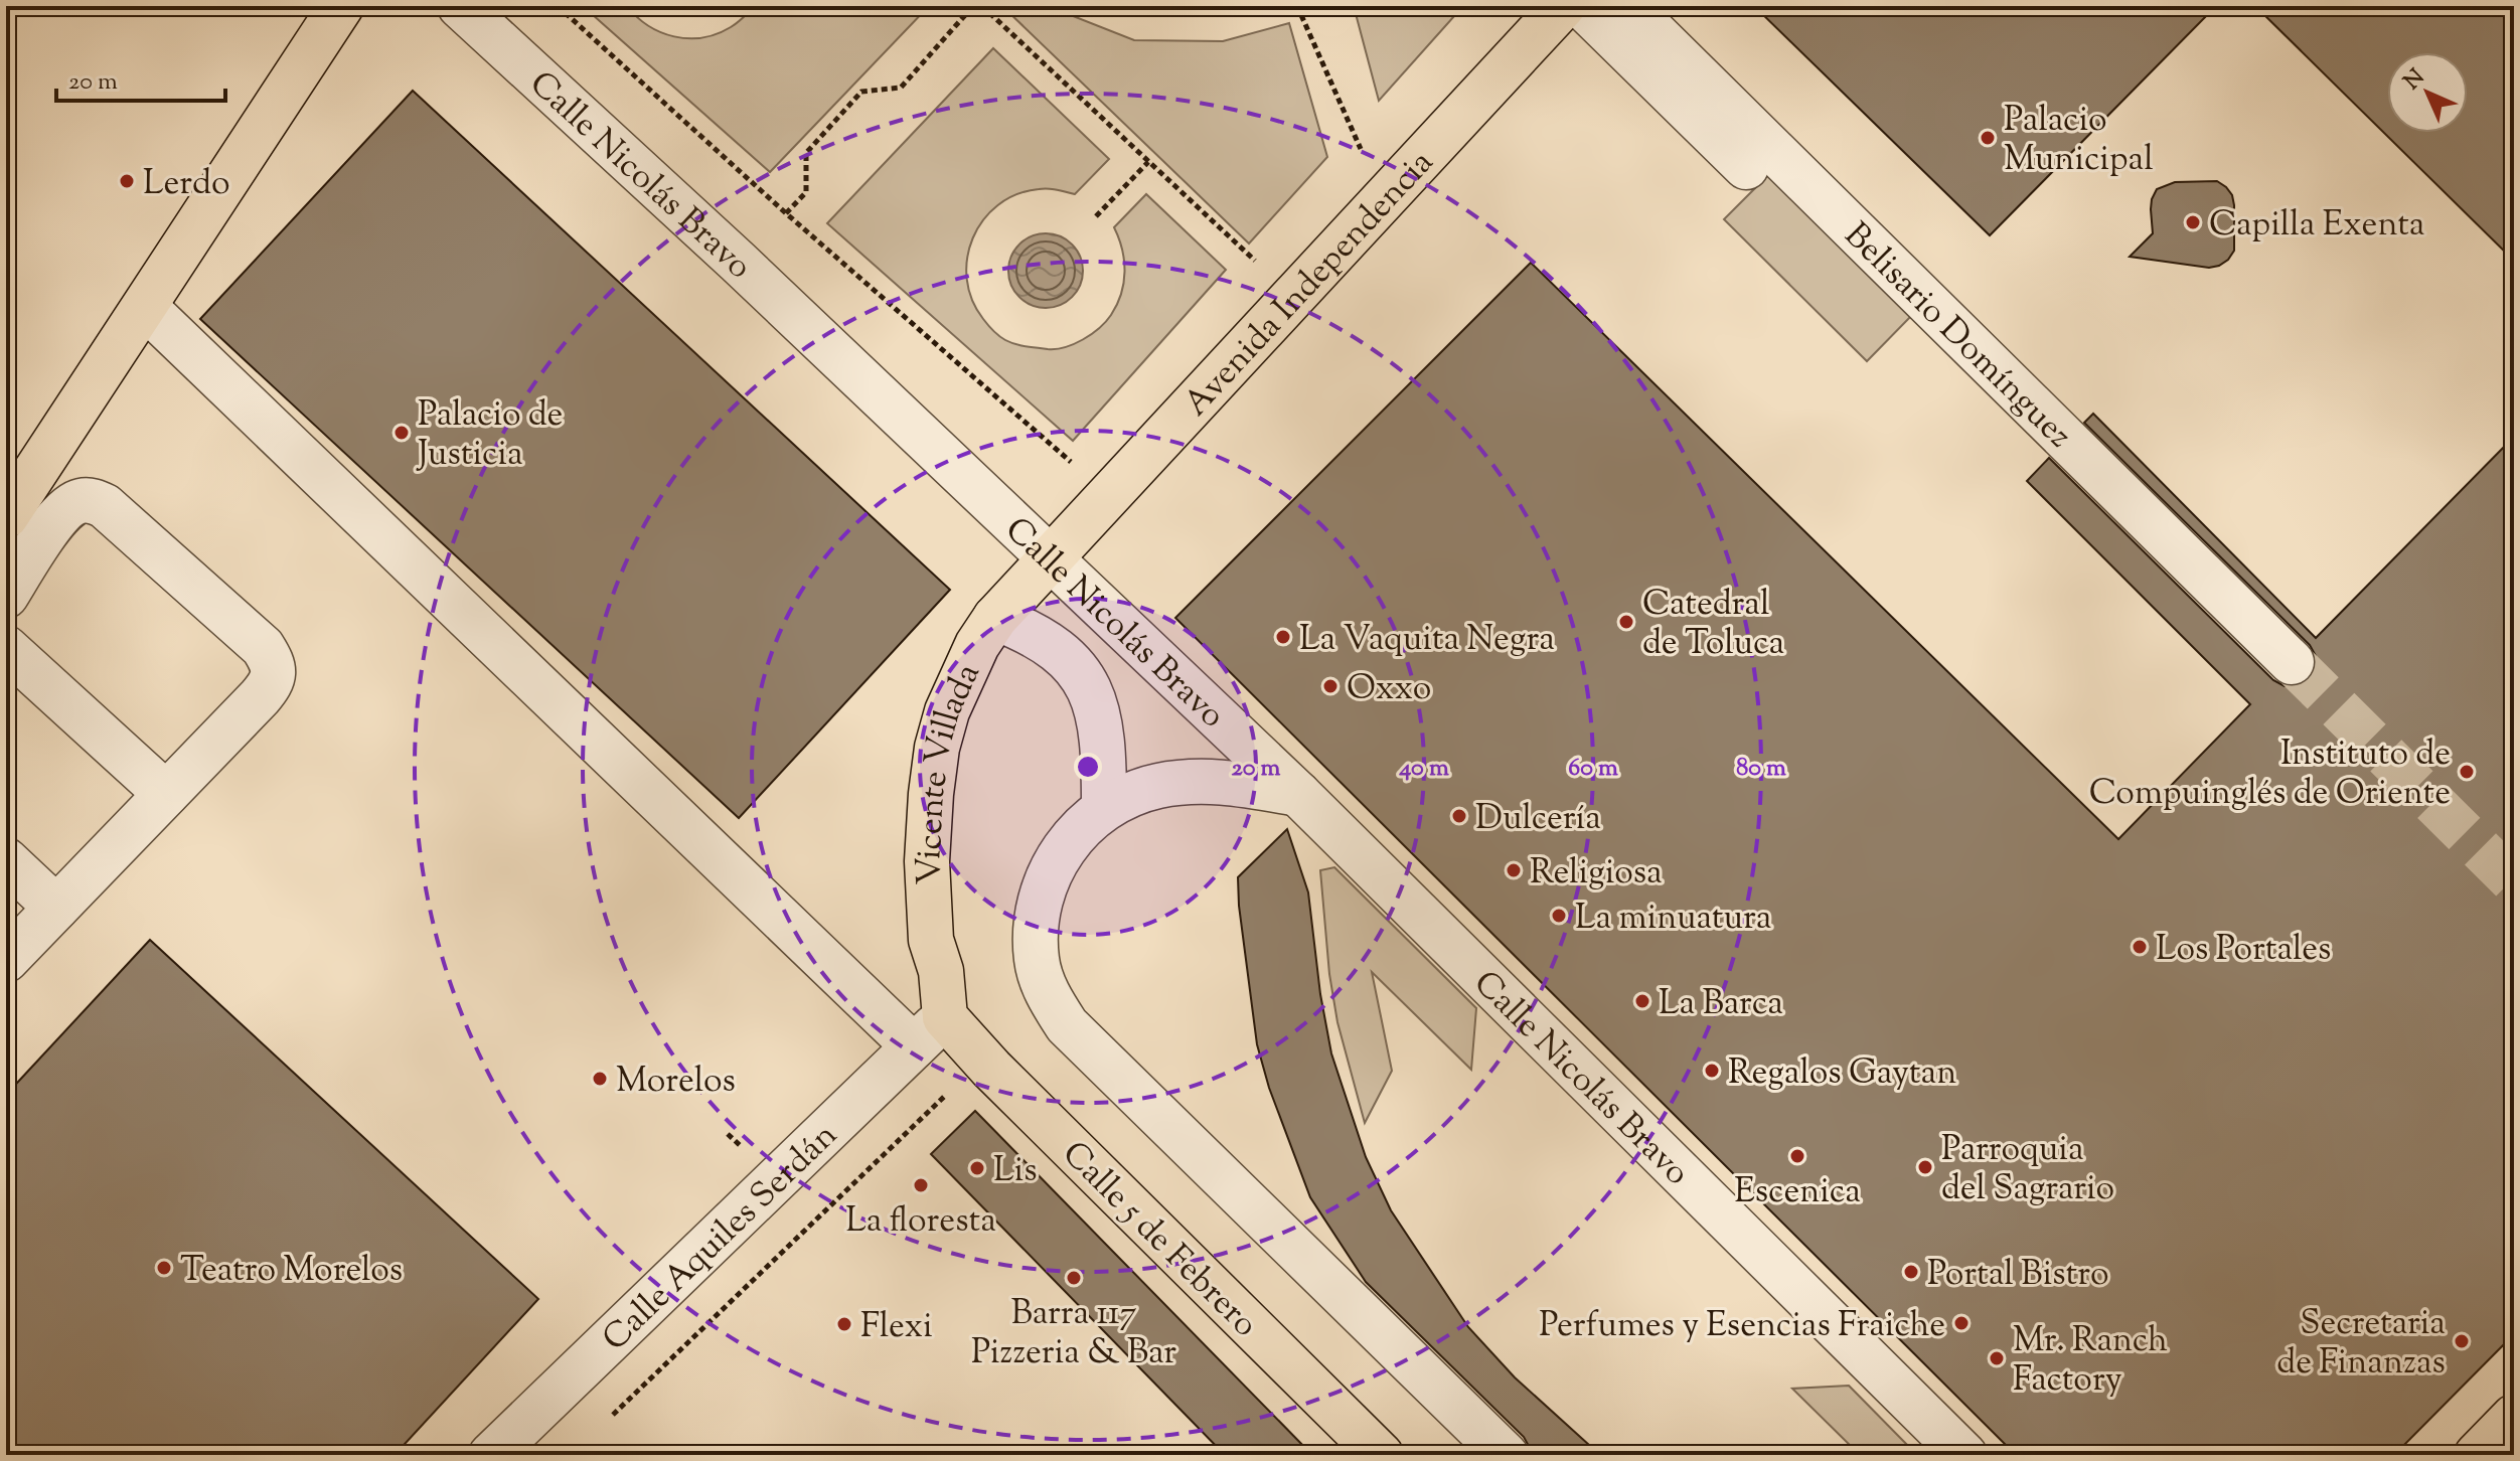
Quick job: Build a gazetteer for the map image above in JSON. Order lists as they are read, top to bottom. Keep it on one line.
{"streets":{"main road":["Avenida Independencia","Vicente Villada","Calle 5 de Febrero"],"street":["Calle Nicolás Bravo","Belisario Domínguez","Calle Aquiles Serdán"]},"crossings":[["Calle Nicolás Bravo","Avenida Independencia"],["Calle Nicolás Bravo","Vicente Villada"],["Avenida Independencia","Vicente Villada"],["Vicente Villada","Calle Aquiles Serdán"],["Vicente Villada","Calle 5 de Febrero"],["Calle Aquiles Serdán","Calle 5 de Febrero"]],"places":["Palacio Municipal","Lerdo","Capilla Exenta","Palacio de Justicia","Catedral de Toluca","La Vaquita Negra","Oxxo","Instituto de Compuinglés de Oriente","Dulcería","Religiosa","La minuatura","Los Portales","La Barca","Regalos Gaytan","Morelos","Escenica","Parroquia del Sagrario","Lis","La floresta","Teatro Morelos","Portal Bistro","Barra 117 Pizzeria & Bar","Perfumes y Esencias Fraiche","Flexi","Secretaria de Finanzas","Mr. Ranch Factory"],"scale_bar":"20 m","north":"top left","rings":["20 m","40 m","60 m","80 m"]}
